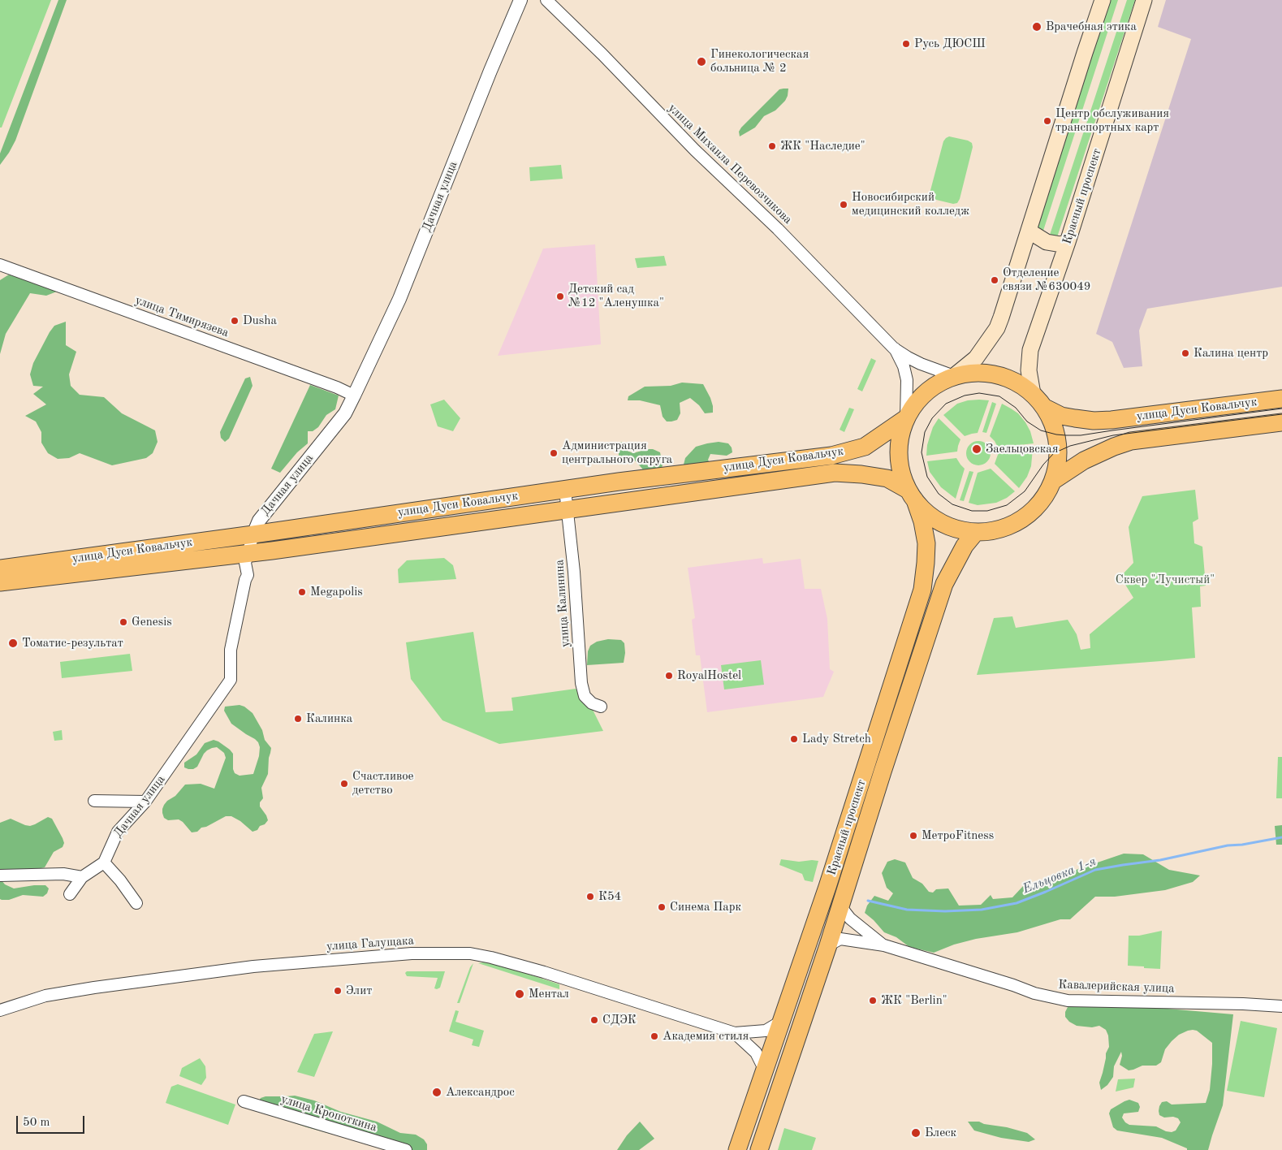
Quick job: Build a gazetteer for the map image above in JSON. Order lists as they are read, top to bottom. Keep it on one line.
{"streets":{"main road":["Красный проспект","улица Дуси Ковальчук"],"street":["улица Михаила Перевозчикова","Дачная улица","улица Тимирязева","улица Калинина","улица Галущака","Кавалерийская улица","улица Кропоткина"]},"crossings":[["Дачная улица","улица Тимирязева"],["Дачная улица","улица Дуси Ковальчук"],["Красный проспект","улица Дуси Ковальчук"],["улица Дуси Ковальчук","улица Калинина"]],"water":["Ельцовка 1-я"],"parks":["Сквер \"Лучистый\""],"places":["Врачебная этика","Русь ДЮСШ","Гинекологическая больница № 2","Центр обслуживания транспортных карт","ЖК \"Наследие\"","Новосибирский медицинский колледж","Отделение связи №630049","Детский сад №12 \"Аленушка\"","Dusha","Калина центр","Заельцовская","Администрация центрального округа","Megapolis","Genesis","Томатис-результат","RoyalHostel","Калинка","Lady Stretch","Счастливое детство","МетроFitness","К54","Синема Парк","Элит","Ментал","ЖК \"Berlin\"","СДЭК","Академия стиля","Александрос","Блеск"],"scale_bar":"50 m"}
